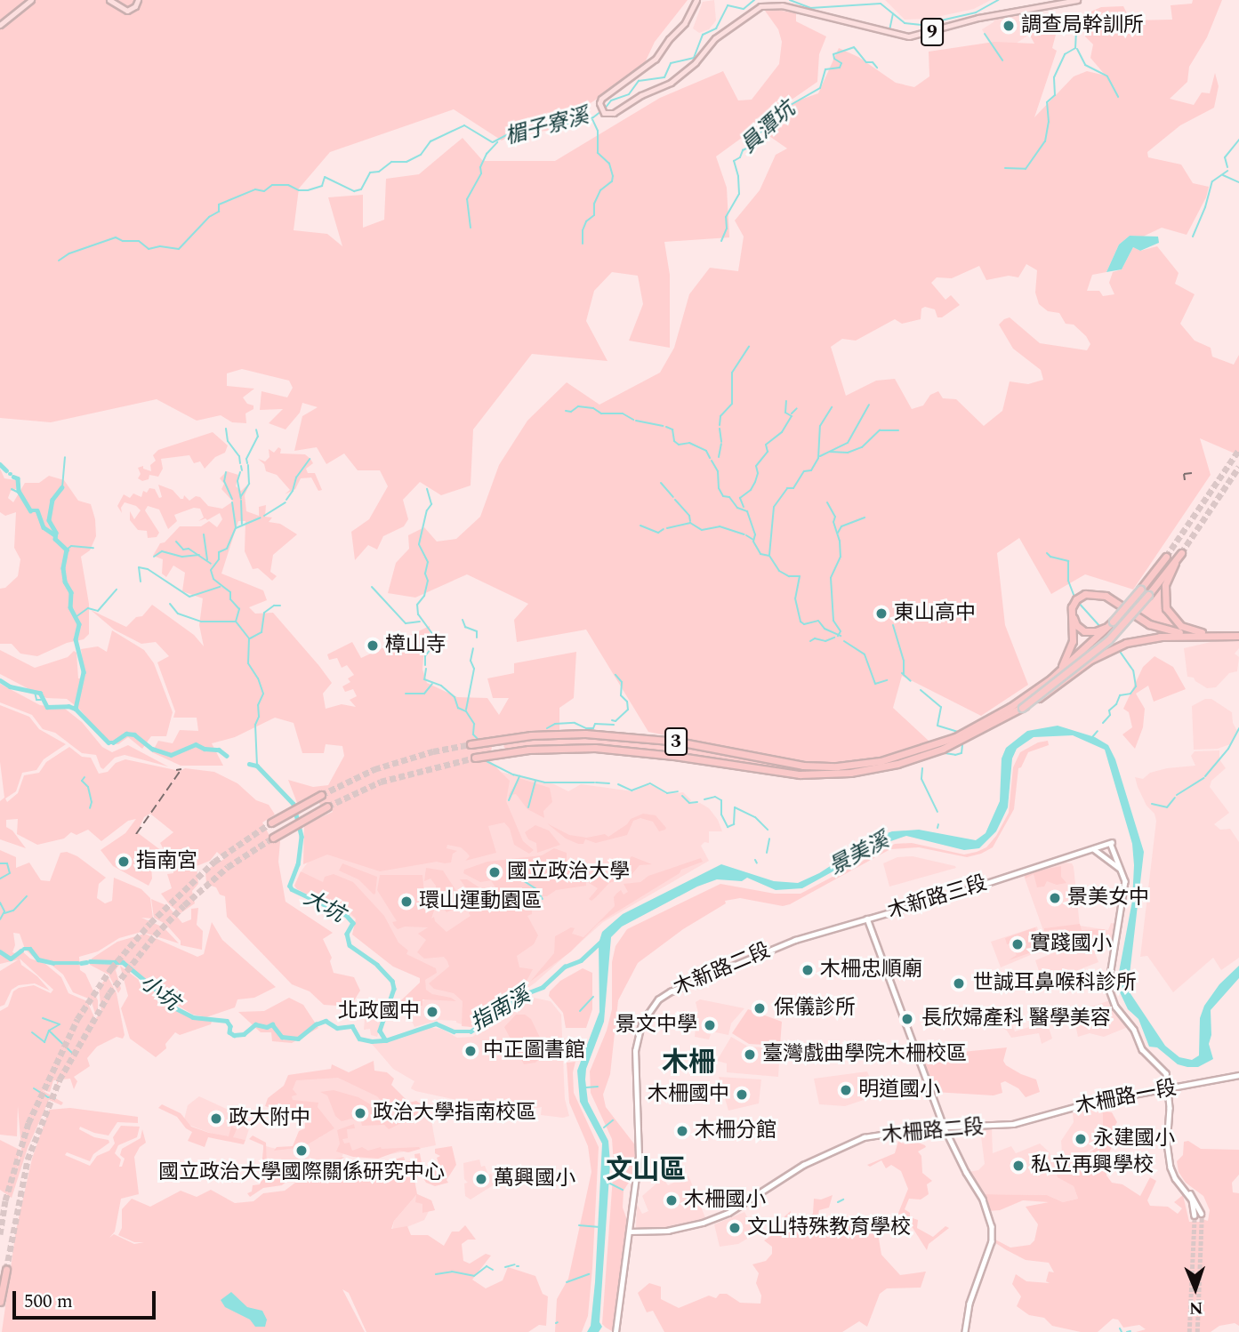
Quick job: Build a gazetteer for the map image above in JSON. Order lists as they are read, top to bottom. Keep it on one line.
{"streets":{"highway":["3"],"main road":["9","木新路三段","木新路二段","木柵路一段","木柵路二段"]},"crossings":[["木新路三段","木新路二段"],["木新路二段","木柵路二段"],["木柵路一段","木柵路二段"]],"districts":["木柵","文山區"],"water":["楣子寮溪","員潭坑","景美溪","大坑","小坑","指南溪"],"places":["調查局幹訓所","東山高中","樟山寺","指南宮","國立政治大學","景美女中","環山運動園區","實踐國小","木柵忠順廟","世誠耳鼻喉科診所","保儀診所","北政國中","長欣婦產科 醫學美容","景文中學","中正圖書館","臺灣戲曲學院木柵校區","明道國小","木柵國中","政治大學指南校區","政大附中","木柵分館","永建國小","國立政治大學國際關係研究中心","私立再興學校","萬興國小","木柵國小","文山特殊教育學校"],"scale_bar":"500 m","north":"bottom"}
